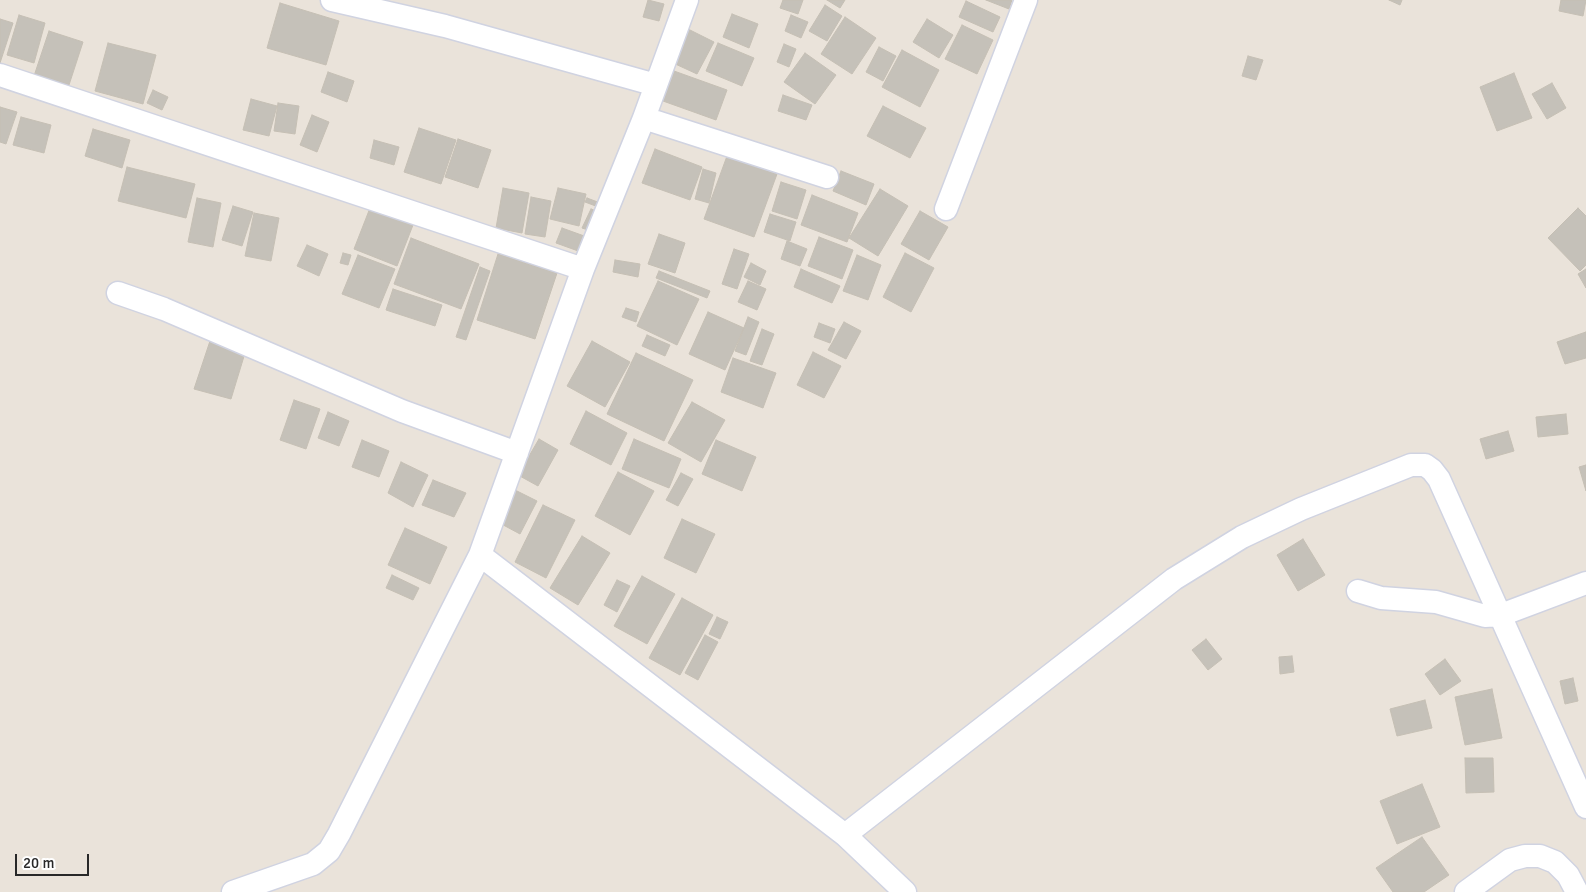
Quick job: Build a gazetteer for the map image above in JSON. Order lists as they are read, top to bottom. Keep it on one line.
{"scale_bar":"20 m"}
